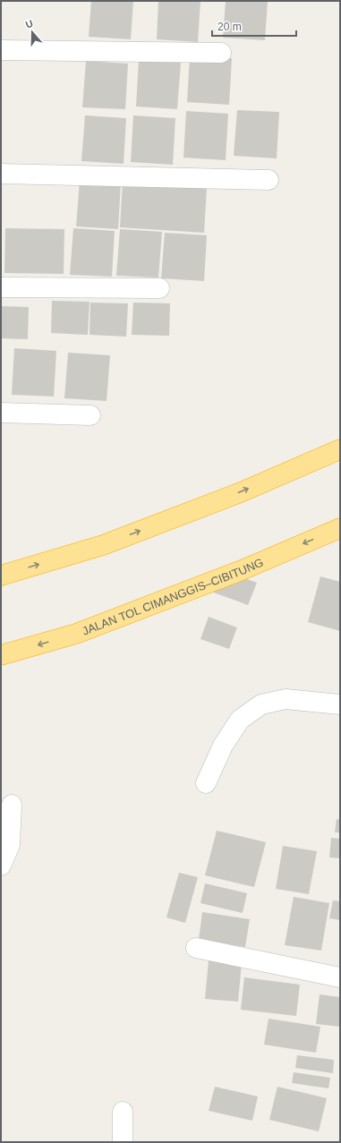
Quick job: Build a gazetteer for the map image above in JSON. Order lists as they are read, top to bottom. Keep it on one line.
{"streets":{"highway":["JALAN TOL CIMANGGIS–CIBITUNG"]},"scale_bar":"20 m","north":"top"}
